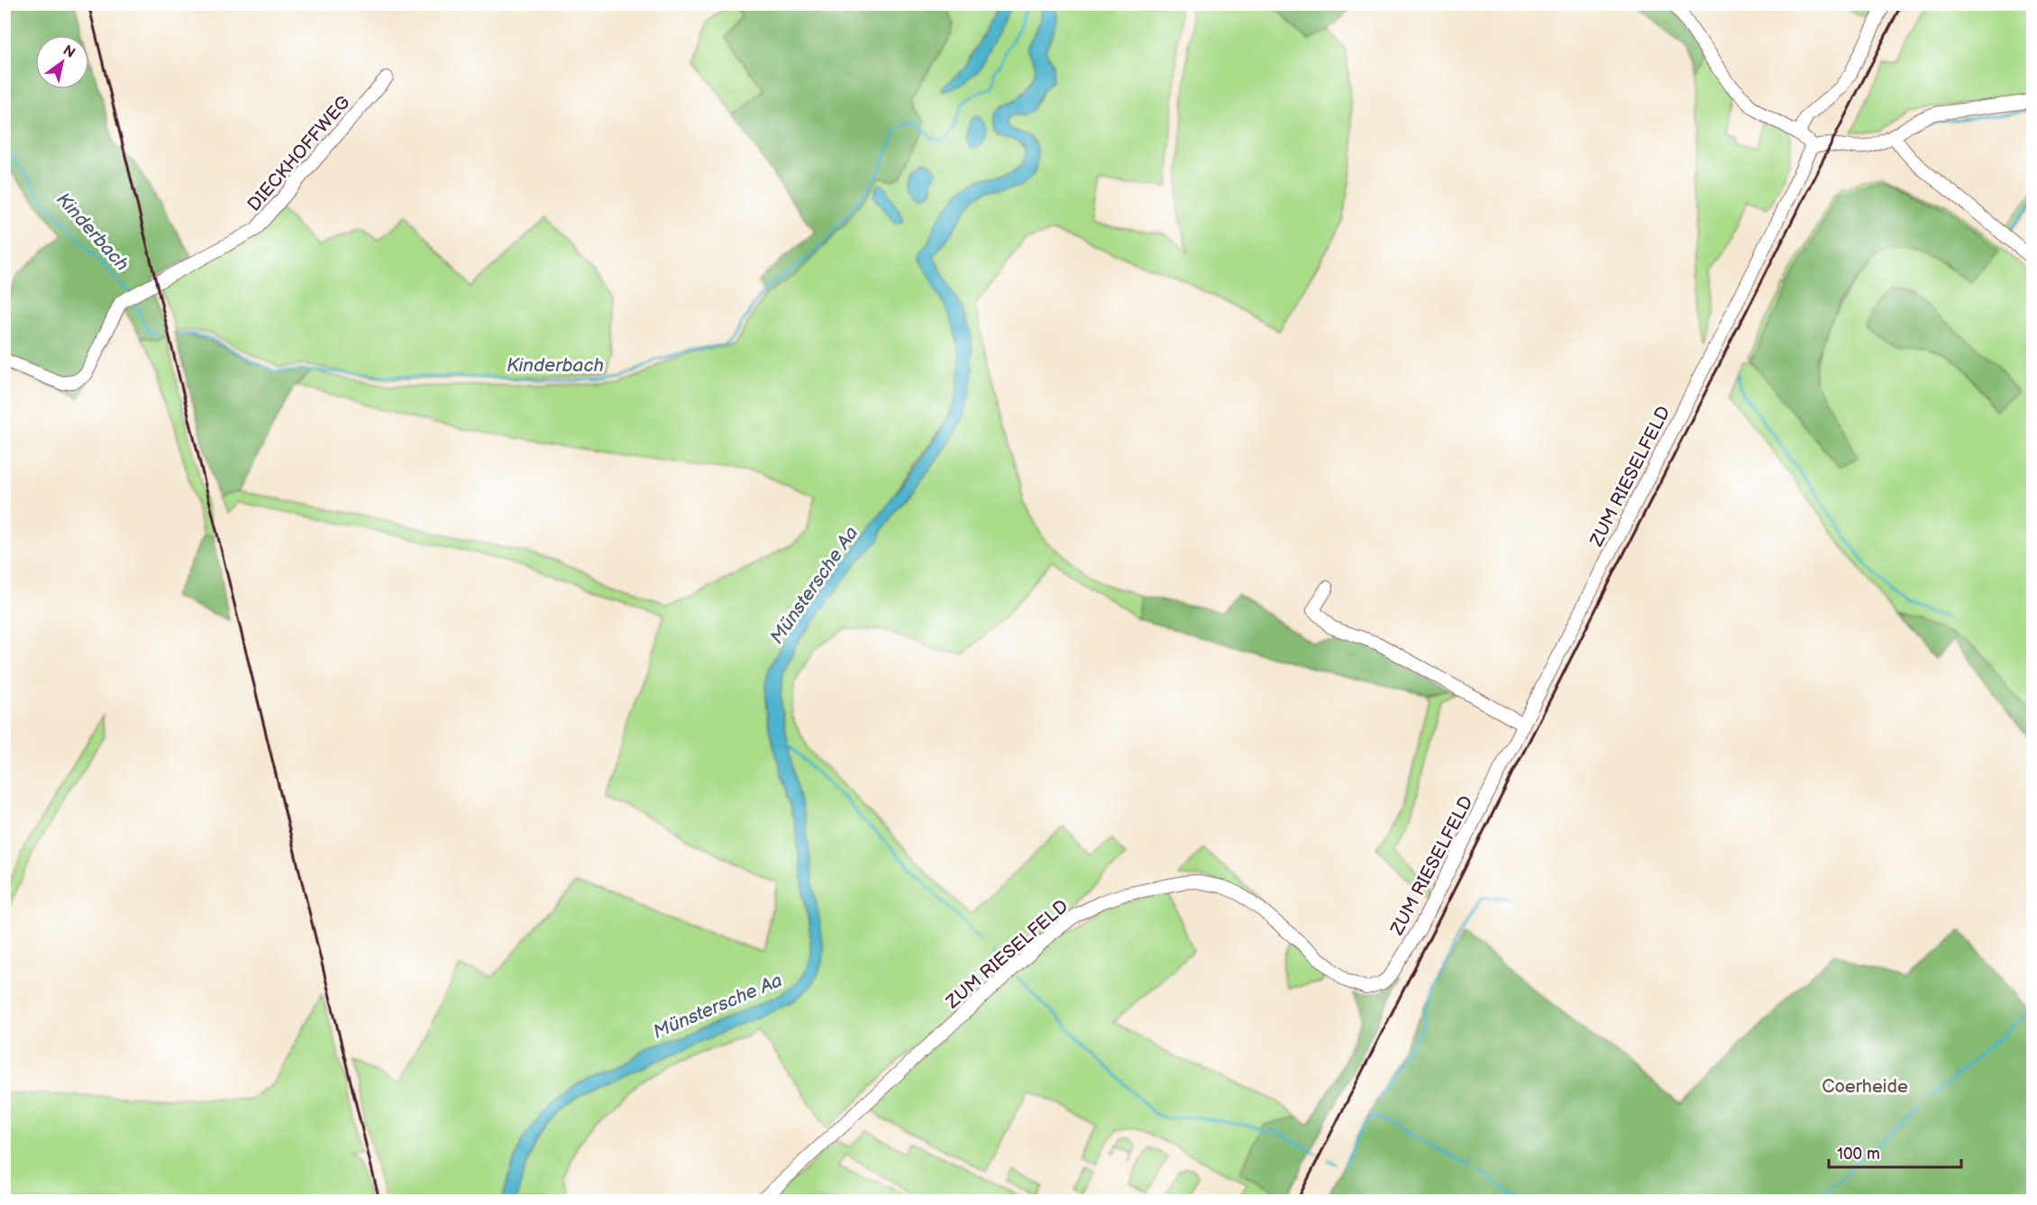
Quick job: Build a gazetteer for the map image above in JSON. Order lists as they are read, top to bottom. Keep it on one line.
{"streets":{"street":["DIECKHOFFWEG","ZUM RIESELFELD"]},"water":["Kinderbach","Münstersche Aa"],"parks":["Coerheide"],"scale_bar":"100 m","north":"top right"}
